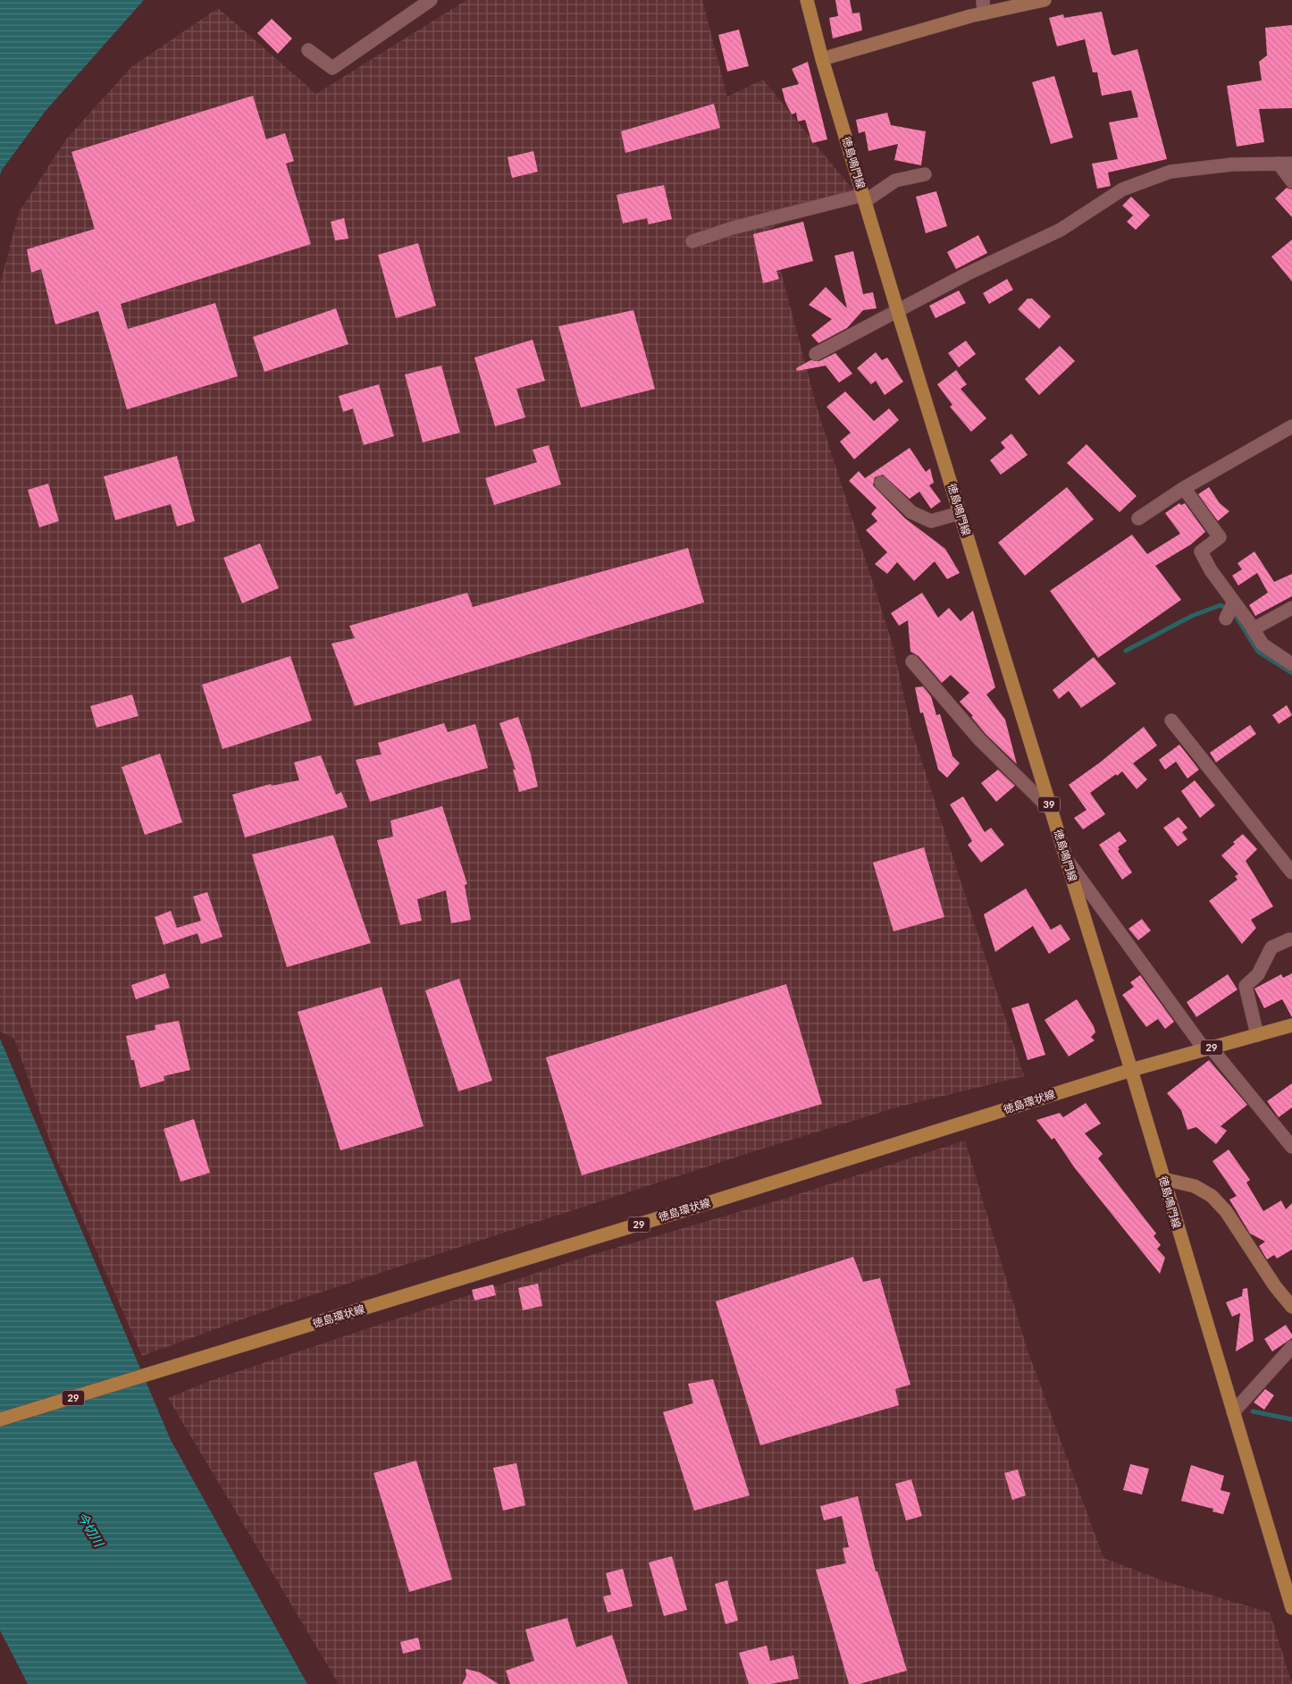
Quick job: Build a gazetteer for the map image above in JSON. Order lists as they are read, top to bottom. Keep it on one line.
{"streets":{"main road":["徳島鳴門線","39","29","徳島環状線"]},"crossings":[["徳島鳴門線","徳島環状線"]],"water":["今切川"]}
